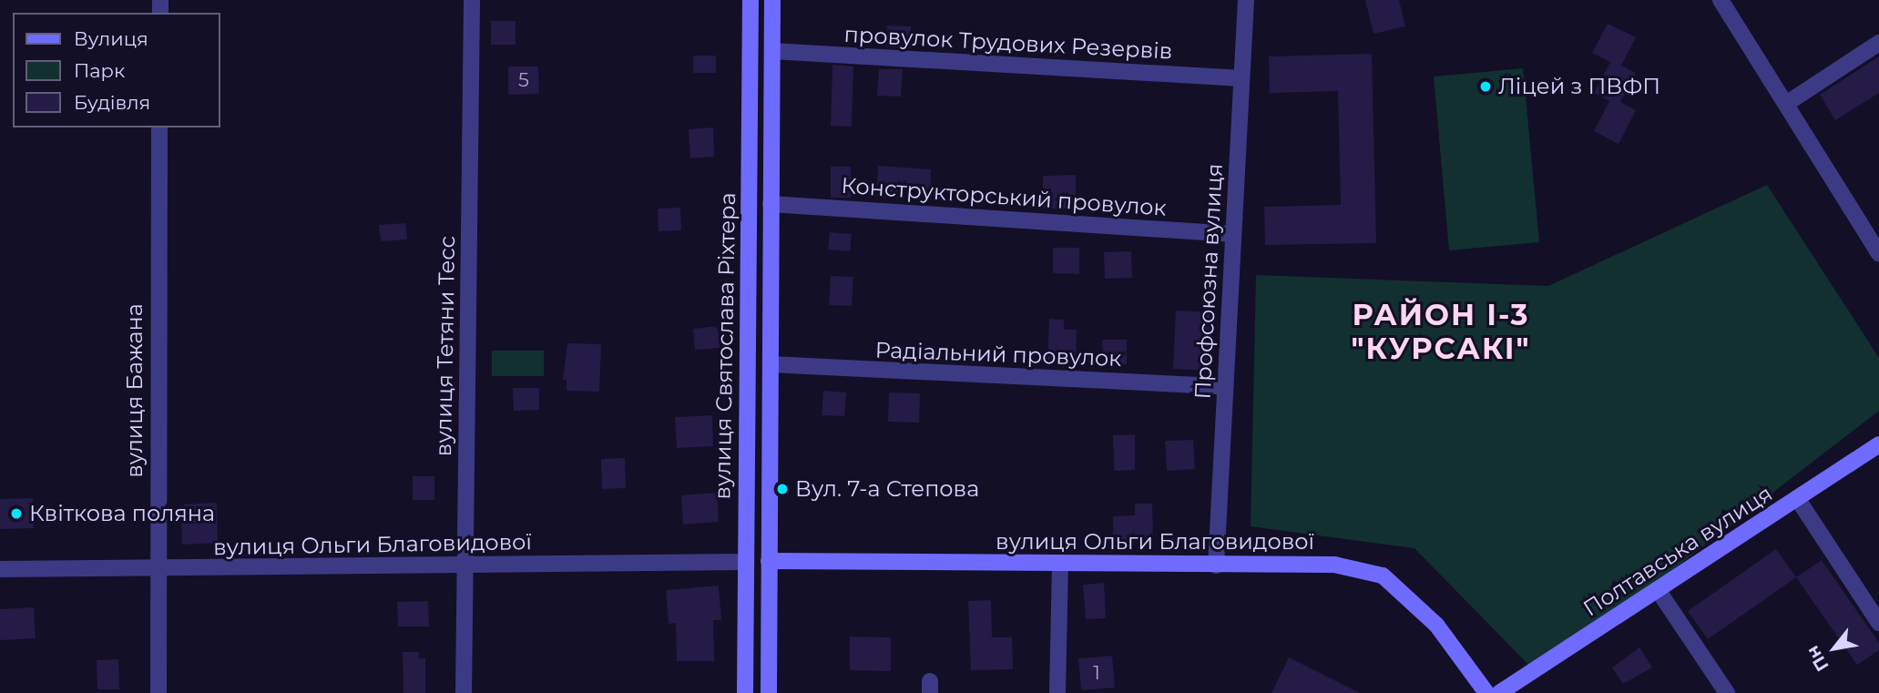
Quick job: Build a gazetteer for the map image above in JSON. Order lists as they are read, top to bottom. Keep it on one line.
{"streets":{"main road":["вулиця Святослава Ріхтера","вулиця Ольги Благовидової","Полтавська вулиця"],"street":["провулок Трудових Резервів","Конструкторський провулок","Профсоюзна вулиця","вулиця Тетяни Тесс","Радіальний провулок","вулиця Бажана"]},"crossings":[["провулок Трудових Резервів","Профсоюзна вулиця"],["провулок Трудових Резервів","вулиця Святослава Ріхтера"],["Конструкторський провулок","Профсоюзна вулиця"],["Конструкторський провулок","вулиця Святослава Ріхтера"],["Профсоюзна вулиця","Радіальний провулок"],["Профсоюзна вулиця","вулиця Ольги Благовидової"],["вулиця Тетяни Тесс","вулиця Ольги Благовидової"],["вулиця Святослава Ріхтера","Радіальний провулок"],["вулиця Святослава Ріхтера","вулиця Ольги Благовидової"],["вулиця Бажана","вулиця Ольги Благовидової"]],"districts":["РАЙОН І-3 \"КУРСАКІ\""],"places":["Ліцей з ПВФП","Вул. 7-а Степова","Квіткова поляна"],"house_numbers":["5","1"],"legend":["Вулиця","Парк","Будівля"],"north":"bottom left"}
